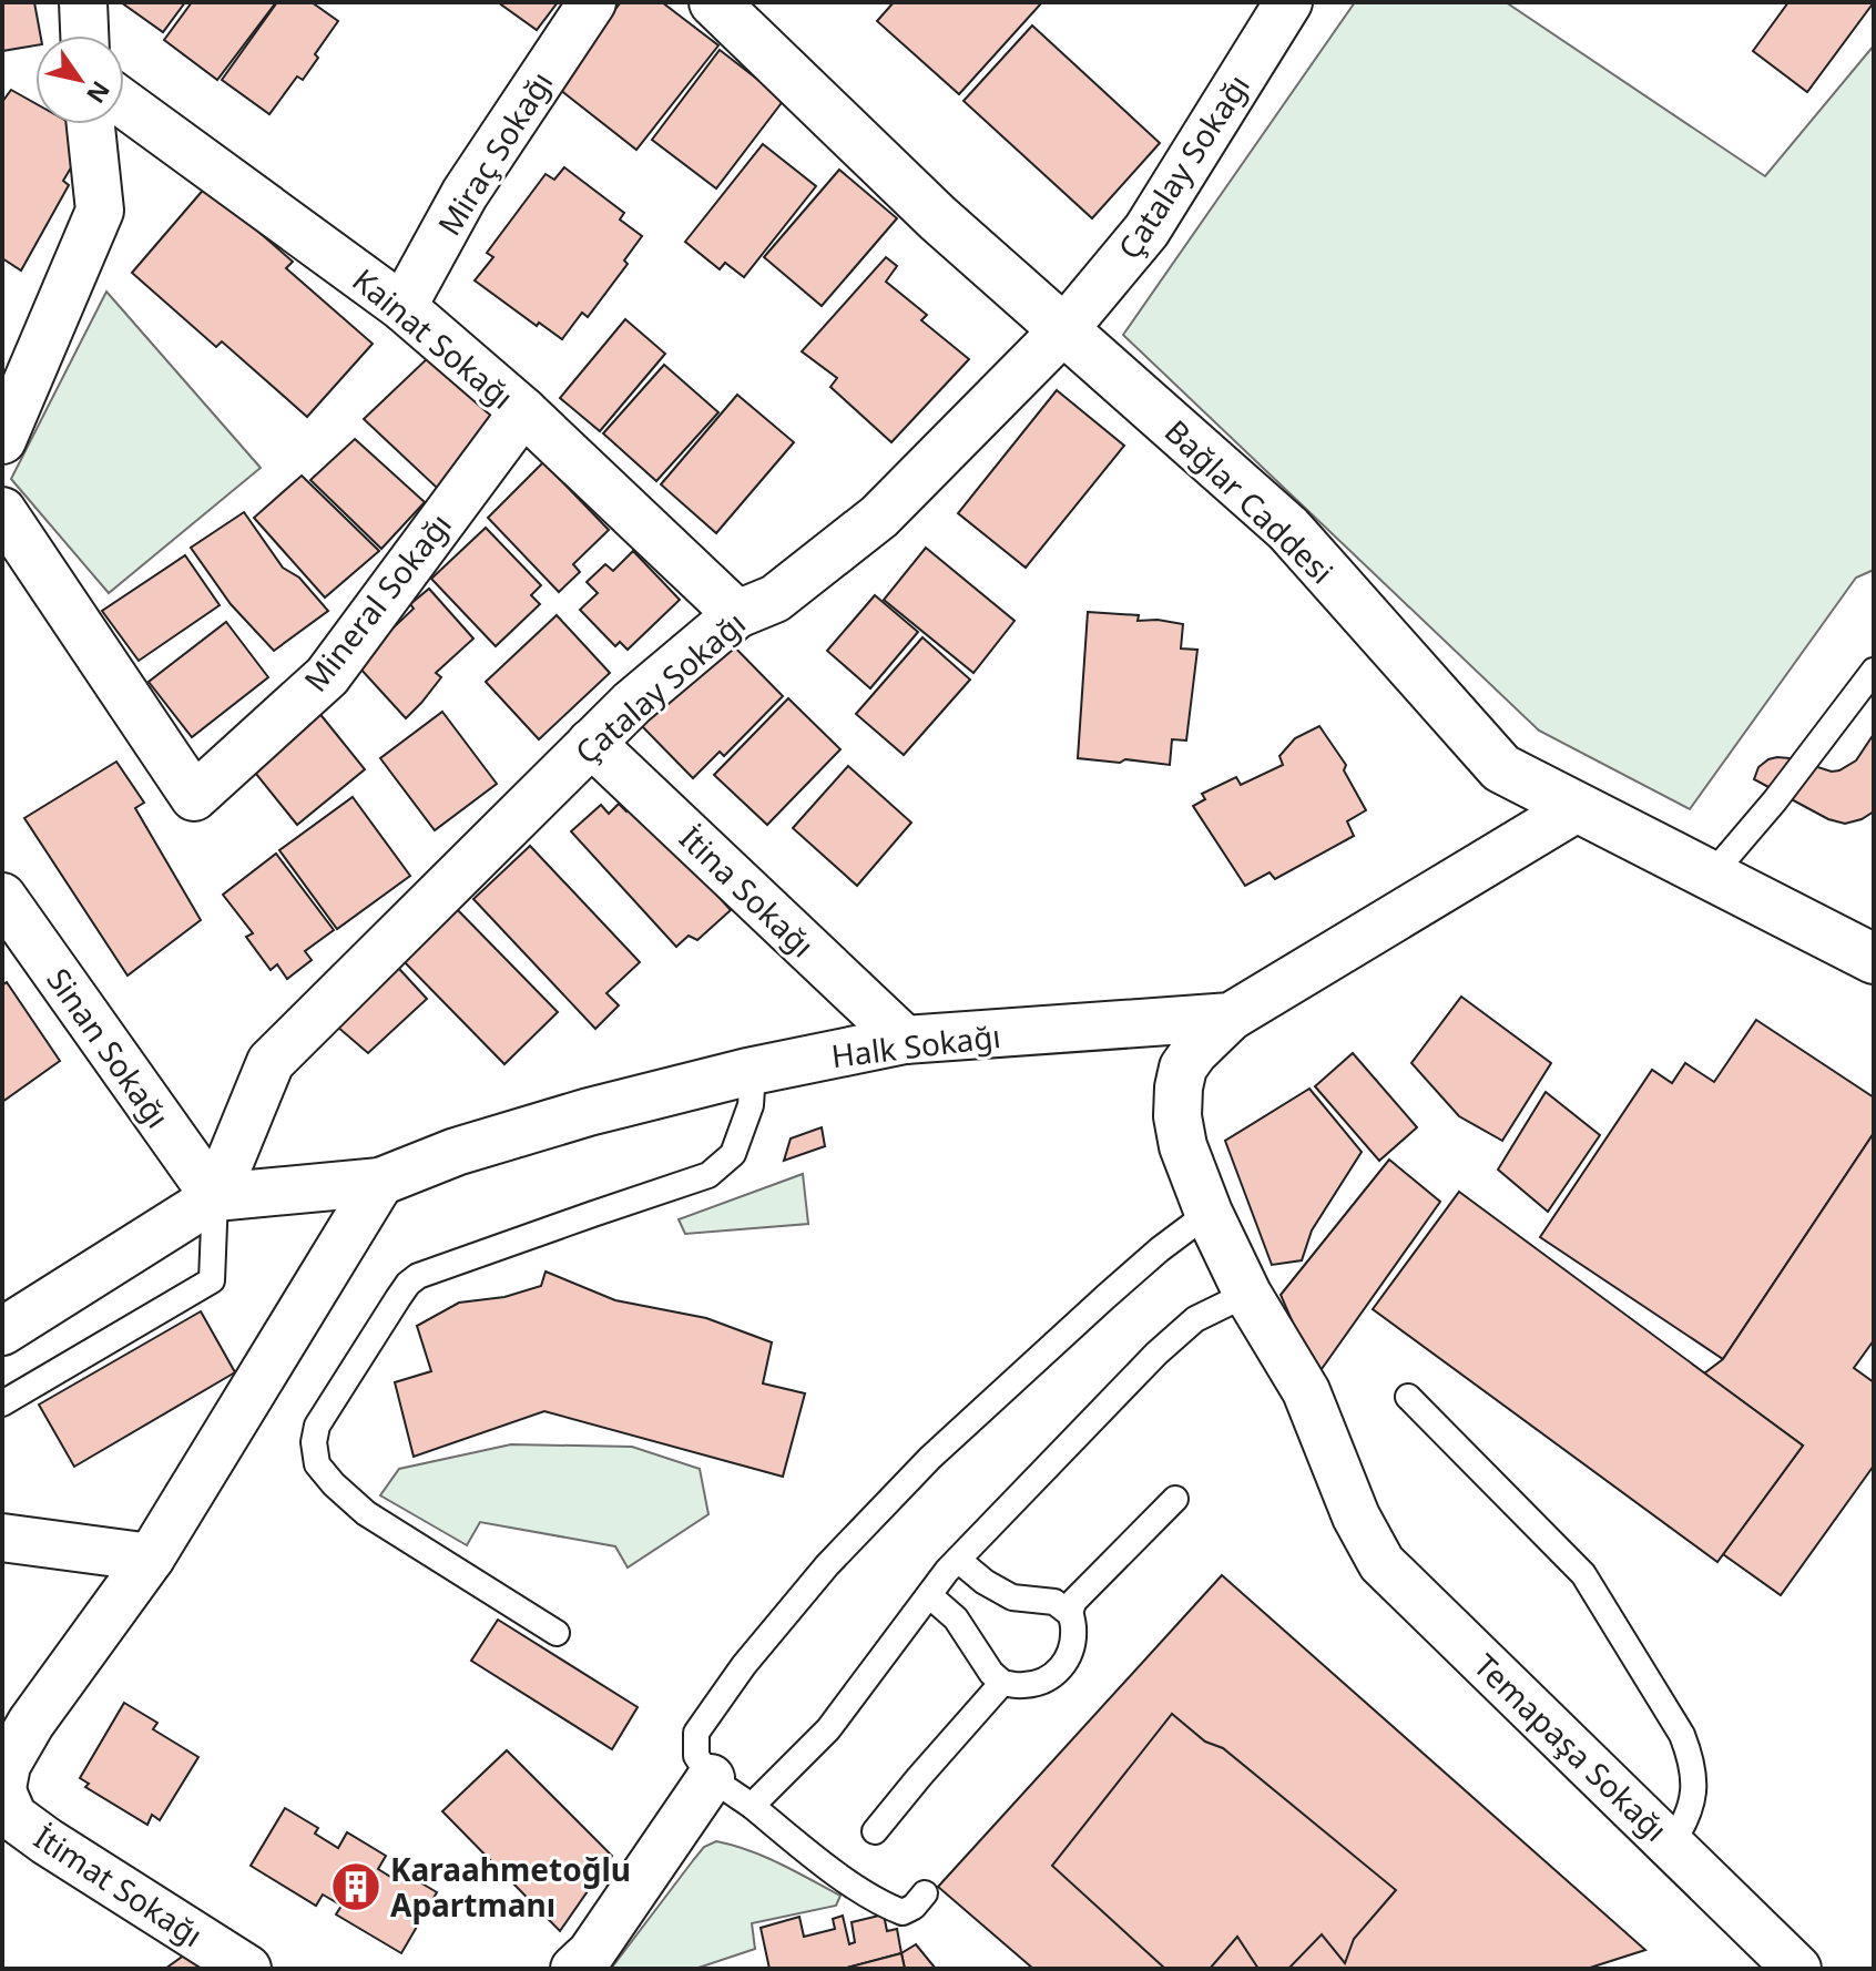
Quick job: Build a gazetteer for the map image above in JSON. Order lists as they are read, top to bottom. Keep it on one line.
{"streets":{"street":["Miraç Sokağı","Çatalay Sokağı","Kainat Sokağı","Bağlar Caddesi","Mineral Sokağı","İtina Sokağı","Halk Sokağı","Sinan Sokağı","Temapaşa Sokağı","İtimat Sokağı"]},"crossings":[["Miraç Sokağı","Kainat Sokağı"],["Çatalay Sokağı","Kainat Sokağı"],["Çatalay Sokağı","Bağlar Caddesi"],["Çatalay Sokağı","İtina Sokağı"],["Çatalay Sokağı","Halk Sokağı"],["Çatalay Sokağı","Sinan Sokağı"],["Kainat Sokağı","Mineral Sokağı"],["Bağlar Caddesi","Halk Sokağı"],["İtina Sokağı","Halk Sokağı"],["Halk Sokağı","Sinan Sokağı"],["Halk Sokağı","Temapaşa Sokağı"]],"places":{"building":["Karaahmetoğlu Apartmanı"]},"north":"bottom right"}
